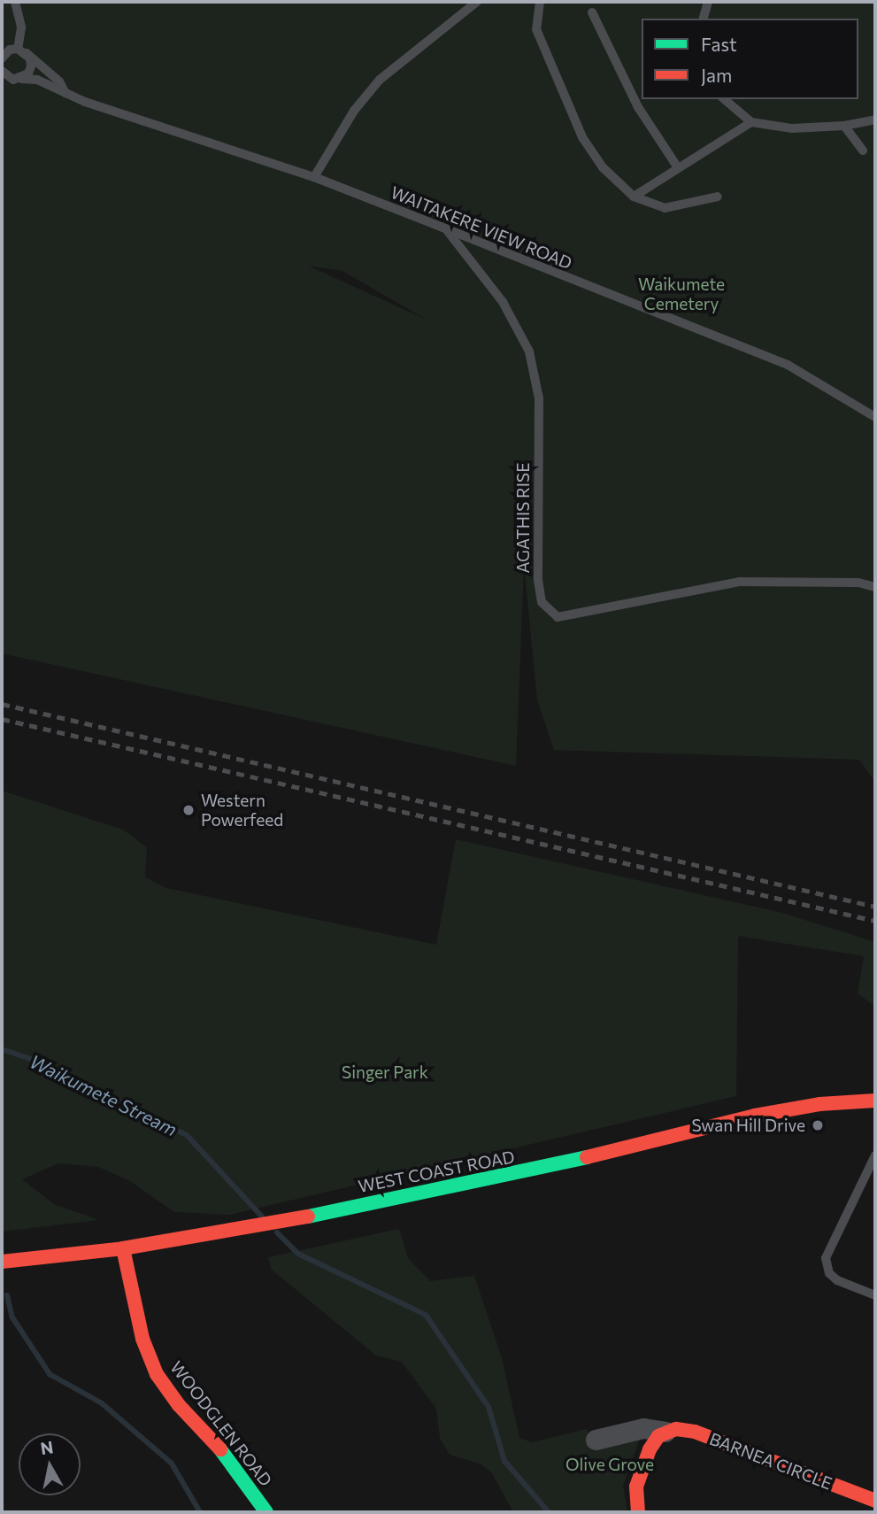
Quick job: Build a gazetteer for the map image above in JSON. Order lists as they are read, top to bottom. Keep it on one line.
{"streets":{"main road":["WEST COAST ROAD","WOODGLEN ROAD","BARNEA CIRCLE"],"lane":["WAITAKERE VIEW ROAD","AGATHIS RISE"]},"crossings":[["WAITAKERE VIEW ROAD","AGATHIS RISE"],["WEST COAST ROAD","WOODGLEN ROAD"]],"water":["Waikumete Stream"],"parks":["Waikumete Cemetery","Singer Park","Olive Grove"],"places":["Western Powerfeed","Swan Hill Drive"],"legend":["Fast","Jam"],"north":"top"}
